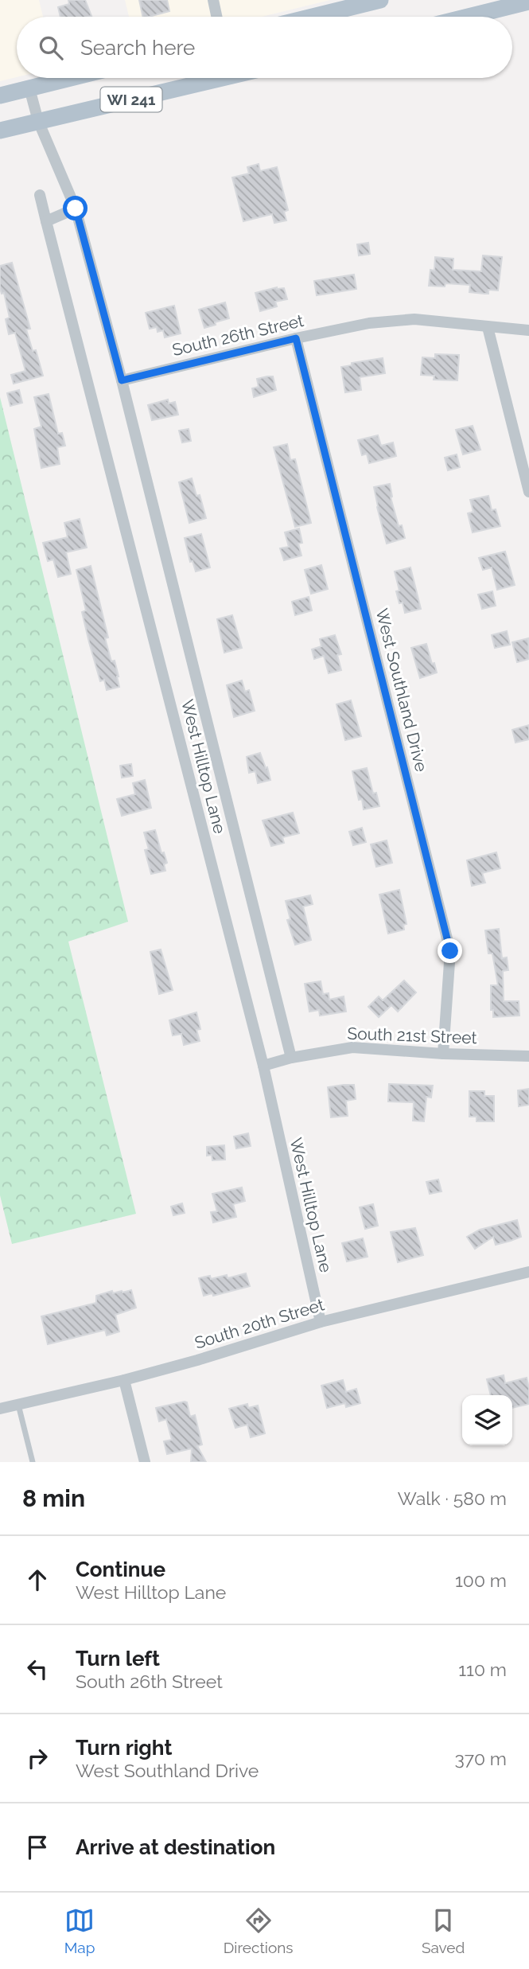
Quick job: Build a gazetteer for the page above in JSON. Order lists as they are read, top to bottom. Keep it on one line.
{"streets":{"main road":["WI 241"],"street":["South 26th Street","West Southland Drive","West Hilltop Lane","South 21st Street","South 20th Street"]},"crossings":[["WI 241","West Hilltop Lane"],["South 26th Street","West Southland Drive"],["South 26th Street","West Hilltop Lane"],["West Southland Drive","South 21st Street"],["West Hilltop Lane","South 21st Street"],["West Hilltop Lane","South 20th Street"]],"page":{"search":"Search here","heading":["8 min","Walk · 580 m"],"list":[["Continue","West Hilltop Lane","100 m"],["Turn left","South 26th Street","110 m"],["Turn right","West Southland Drive","370 m"],"Arrive at destination"],"nav":["Map","Directions","Saved"]}}
